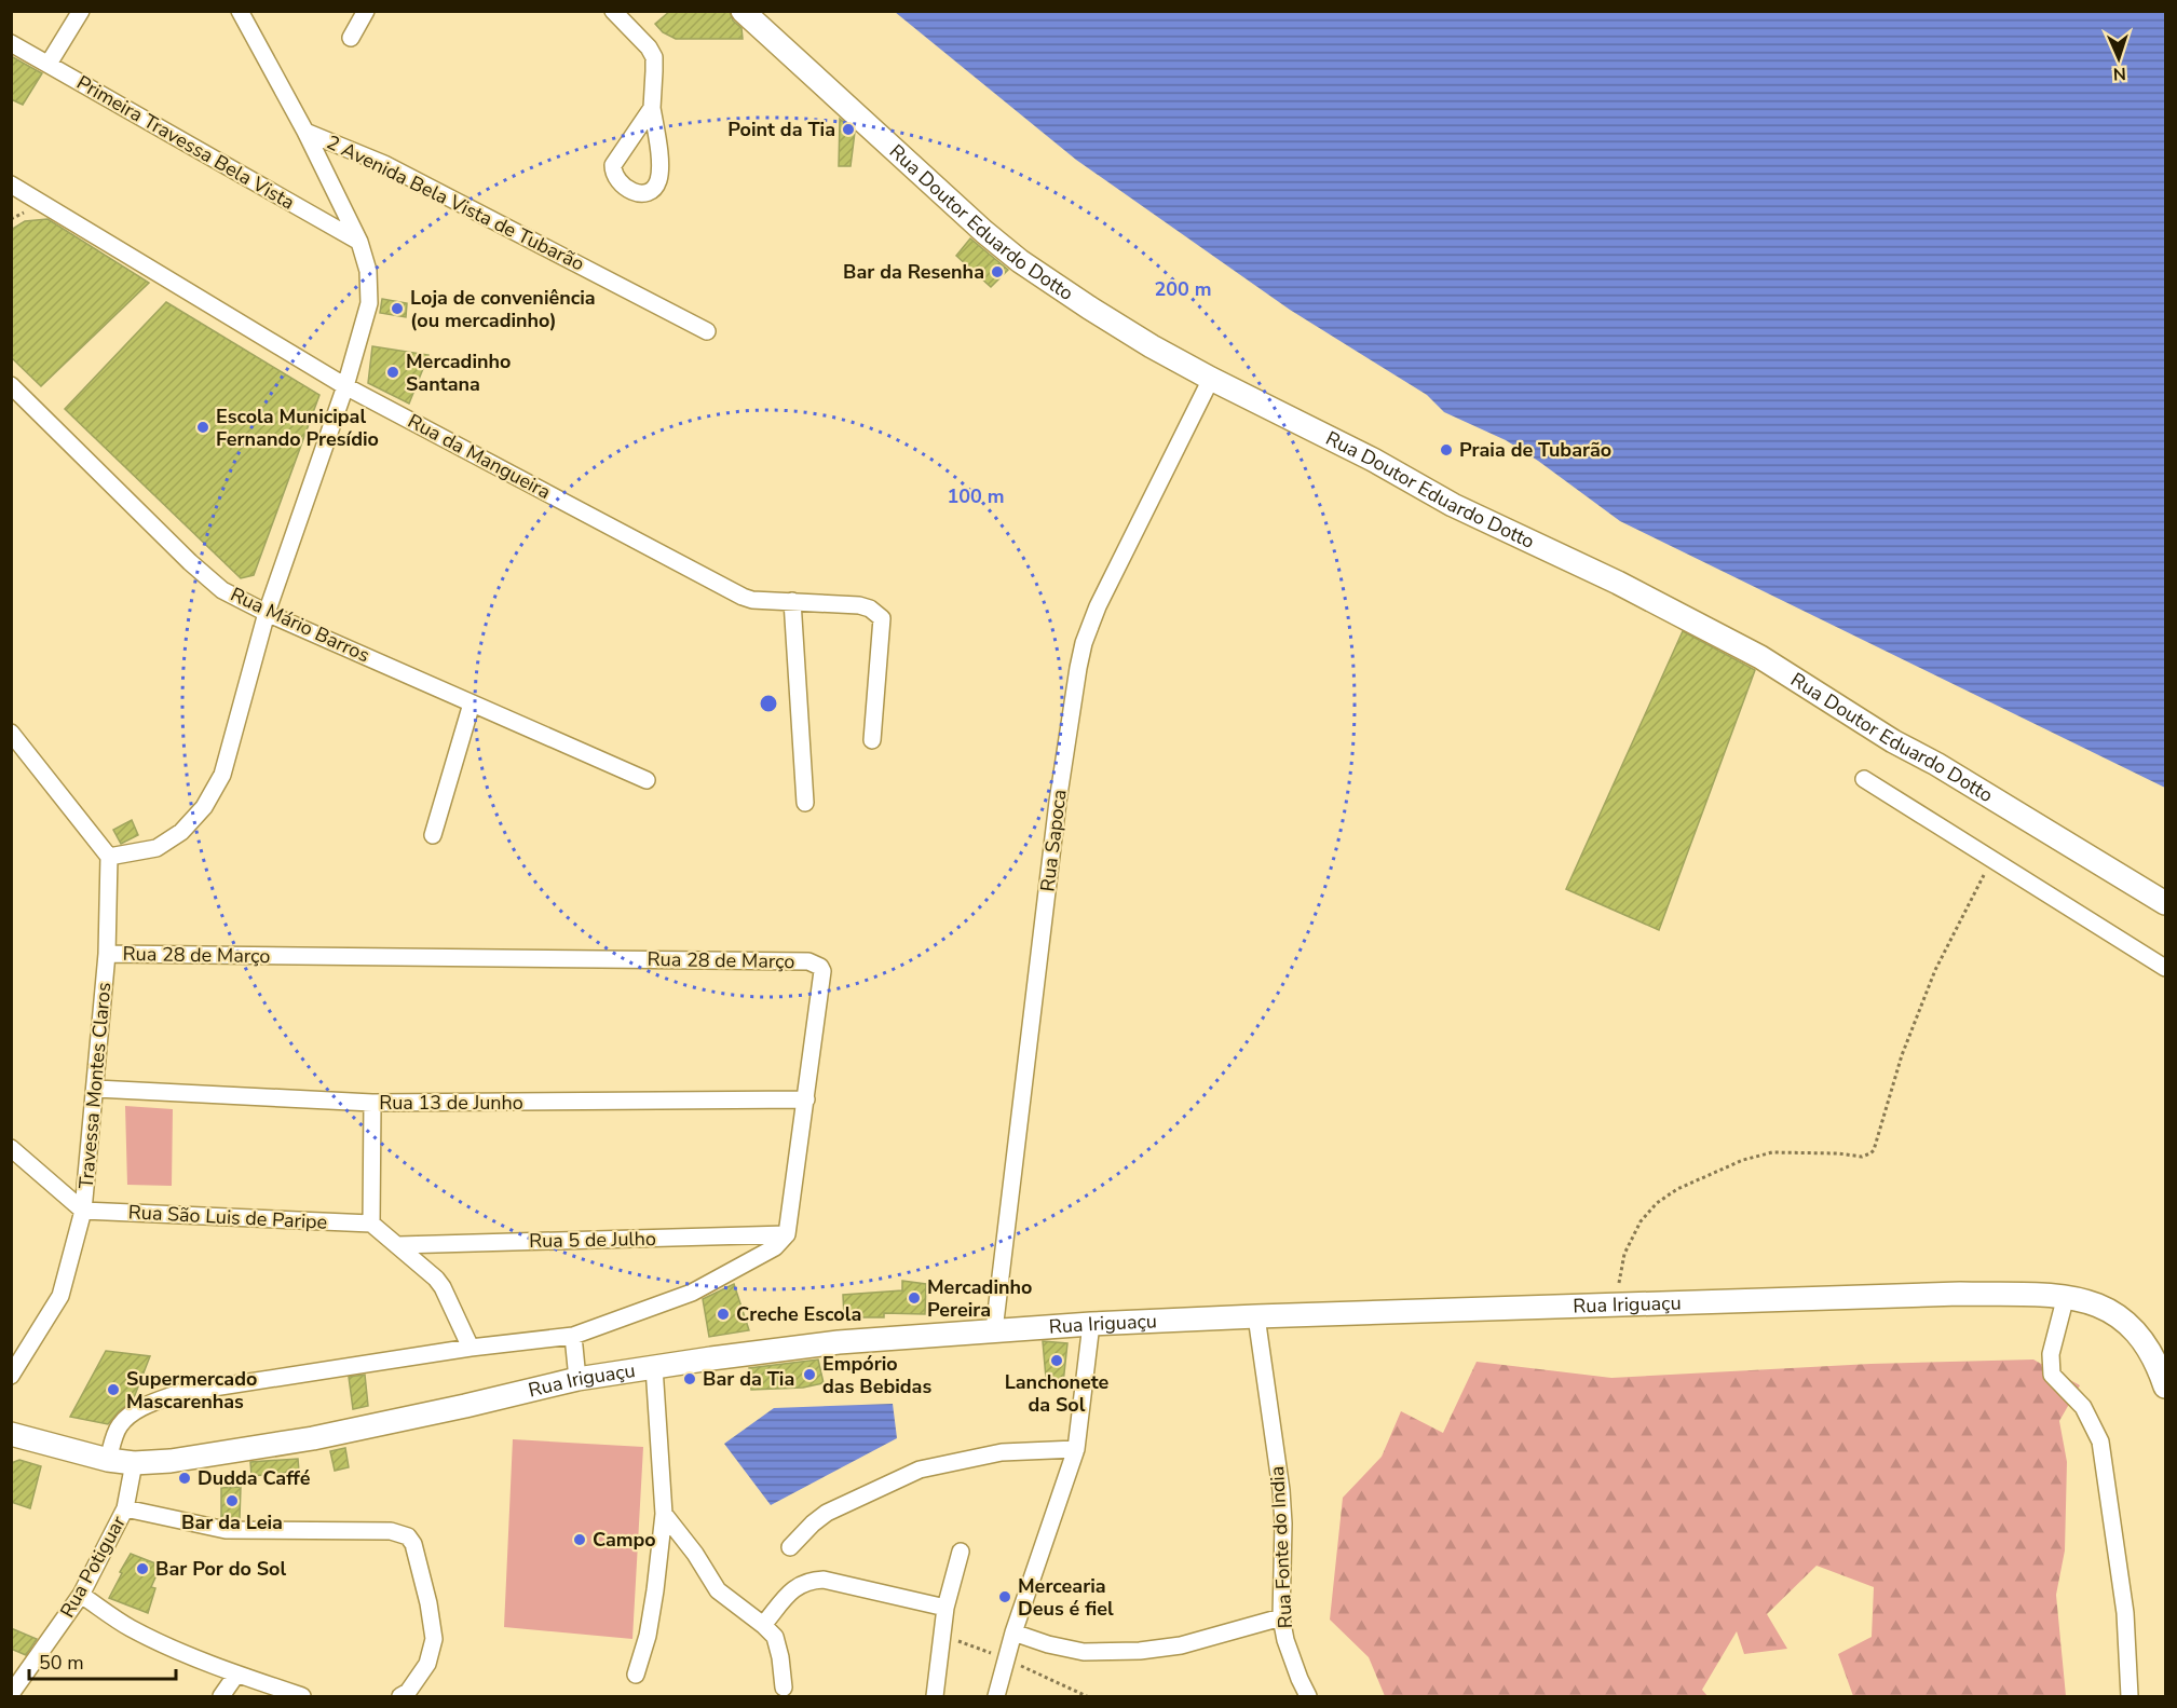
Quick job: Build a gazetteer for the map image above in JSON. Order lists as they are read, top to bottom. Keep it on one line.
{"streets":{"main road":["Rua Doutor Eduardo Dotto","Rua Iriguaçu"],"street":["Primeira Travessa Bela Vista","2 Avenida Bela Vista de Tubarão","Rua da Mangueira","Rua Mário Barros","Rua Sapoca","Rua 28 de Março","Travessa Montes Claros","Rua 13 de Junho","Rua São Luis de Paripe","Rua 5 de Julho","Rua Fonte do India","Rua Potiguar"]},"crossings":[["Rua Doutor Eduardo Dotto","Rua Sapoca"],["Rua Sapoca","Rua Iriguaçu"],["Rua 28 de Março","Travessa Montes Claros"],["Rua 28 de Março","Rua 13 de Junho"],["Rua 28 de Março","Rua 5 de Julho"],["Travessa Montes Claros","Rua 13 de Junho"],["Travessa Montes Claros","Rua São Luis de Paripe"],["Rua Iriguaçu","Rua Fonte do India"],["Rua Iriguaçu","Rua Potiguar"]],"places":["Point da Tia","Bar da Resenha","Loja de conveniência (ou mercadinho)","Mercadinho Santana","Escola Municipal Fernando Presídio","Praia de Tubarão","Mercadinho Pereira","Creche Escola","Lanchonete da Sol","Empório das Bebidas","Bar da Tia","Supermercado Mascarenhas","Dudda Caffé","Bar da Leia","Campo","Bar Por do Sol","Mercearia Deus é fiel"],"scale_bar":"50 m","north":"bottom","rings":["200 m","100 m"]}
